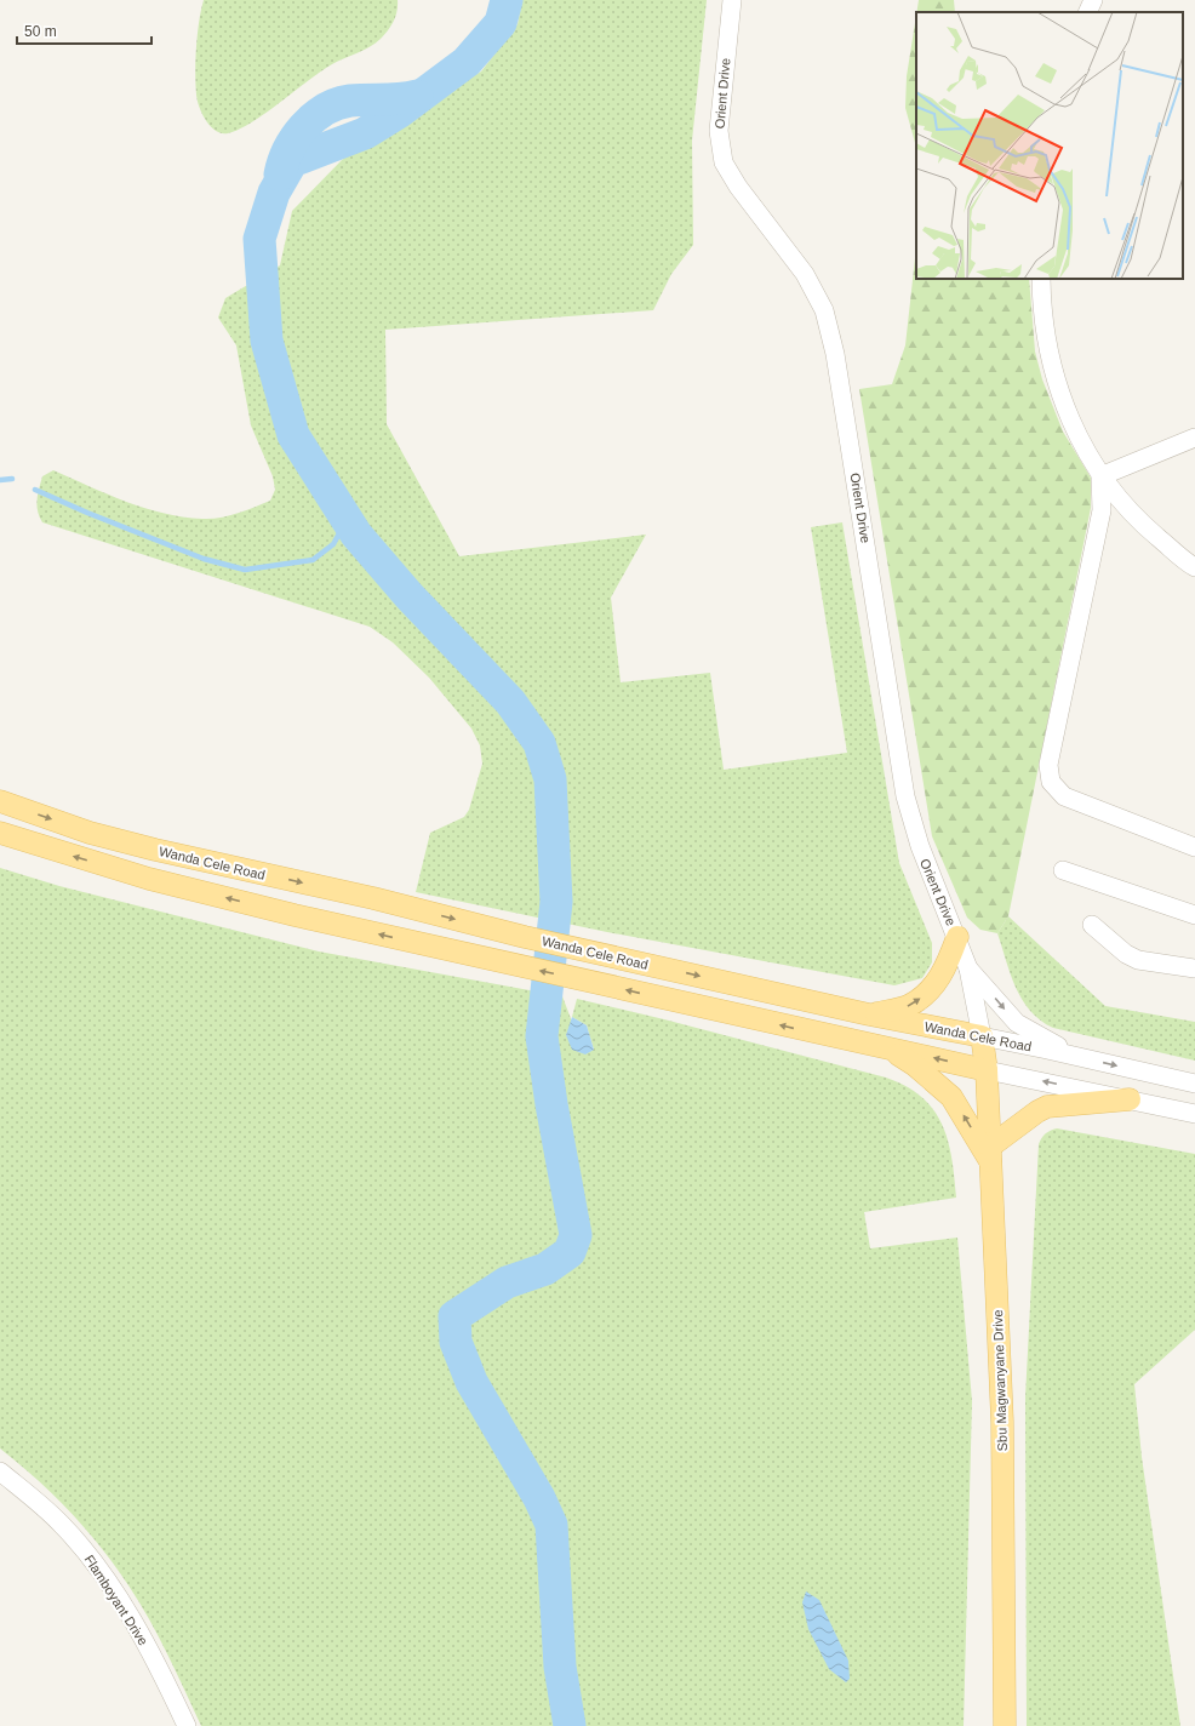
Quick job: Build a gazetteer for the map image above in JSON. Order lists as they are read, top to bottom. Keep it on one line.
{"streets":{"main road":["Wanda Cele Road","Sbu Magwanyane Drive"],"street":["Orient Drive","Flamboyant Drive"]},"crossings":[["Orient Drive","Wanda Cele Road"],["Orient Drive","Sbu Magwanyane Drive"],["Wanda Cele Road","Sbu Magwanyane Drive"]],"scale_bar":"50 m"}
